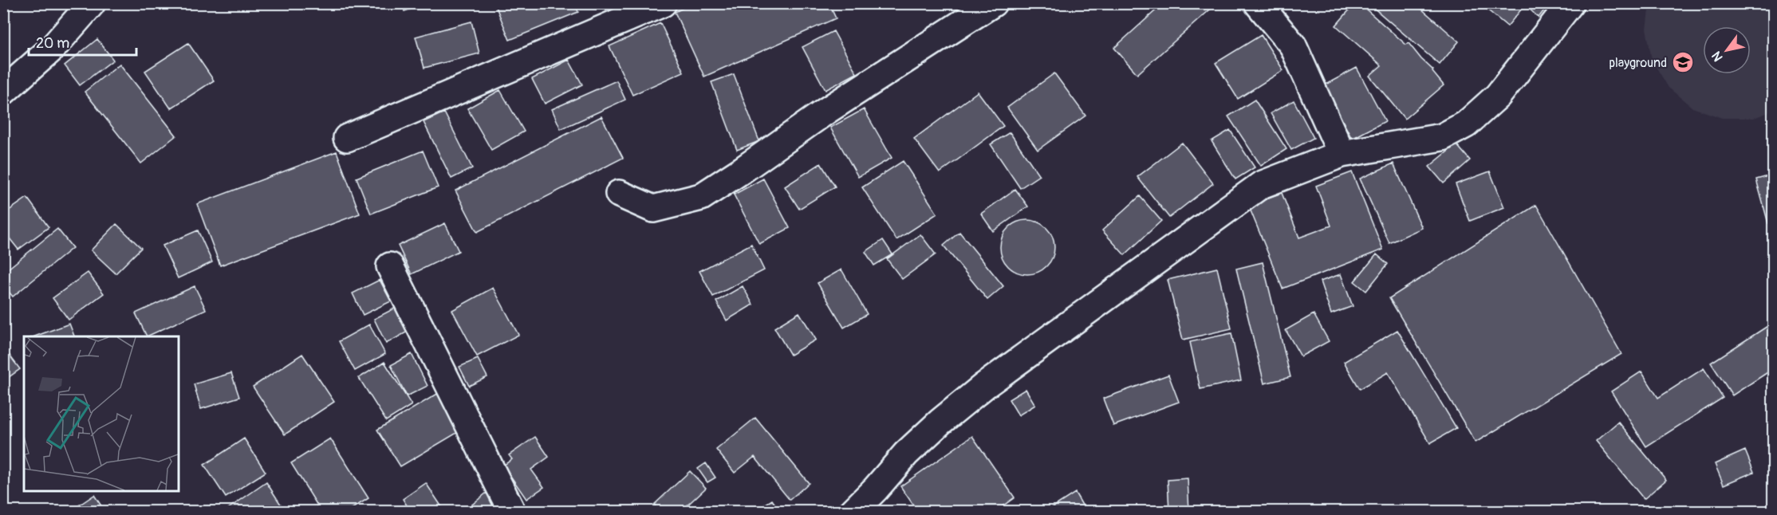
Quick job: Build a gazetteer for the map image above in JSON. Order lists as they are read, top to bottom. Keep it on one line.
{"places":{"school or university":["playground"]},"scale_bar":"20 m","north":"bottom left"}
